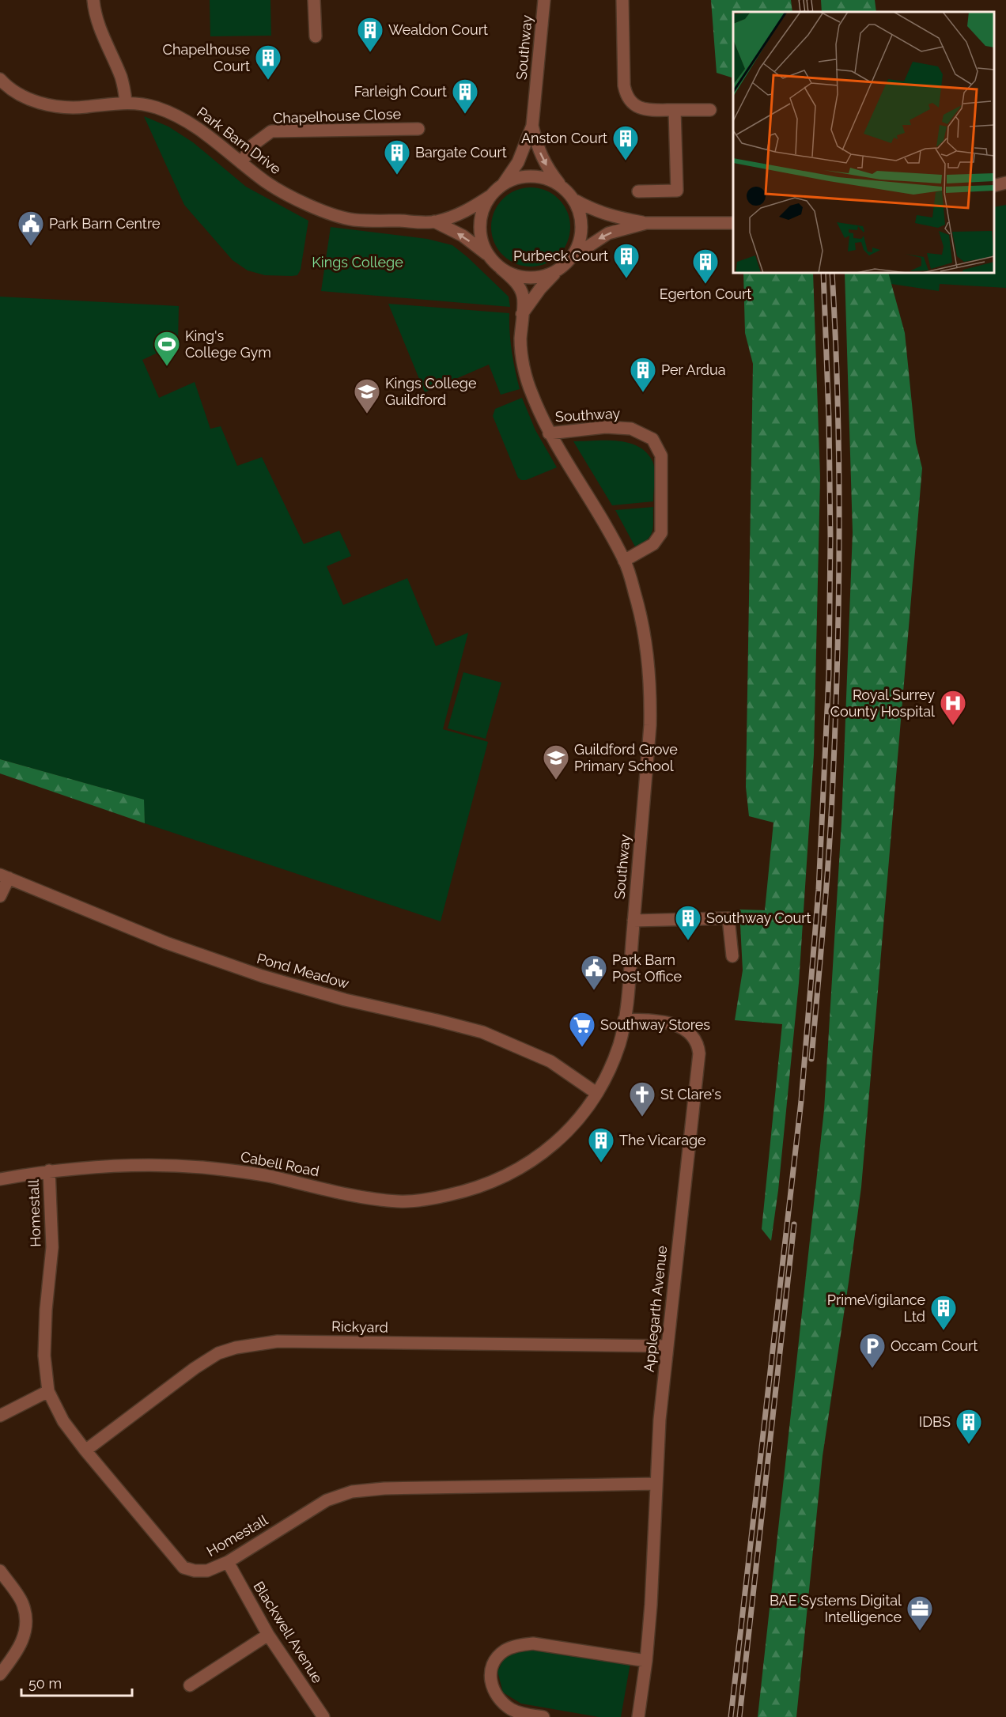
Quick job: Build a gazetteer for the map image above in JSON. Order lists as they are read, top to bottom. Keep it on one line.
{"streets":{"street":["Southway","Chapelhouse Close","Park Barn Drive","Pond Meadow","Cabell Road","Homestall","Applegarth Avenue","Rickyard","Blackwell Avenue"]},"crossings":[["Southway","Pond Meadow"],["Southway","Cabell Road"],["Southway","Applegarth Avenue"],["Chapelhouse Close","Park Barn Drive"],["Cabell Road","Homestall"],["Homestall","Applegarth Avenue"],["Homestall","Rickyard"],["Homestall","Blackwell Avenue"],["Applegarth Avenue","Rickyard"]],"parks":["Kings College"],"places":{"building":["Wealdon Court","Chapelhouse Court","Farleigh Court","Anston Court","Bargate Court","Purbeck Court","Egerton Court","Per Ardua","Southway Court","The Vicarage","PrimeVigilance Ltd","IDBS"],"public building":["Park Barn Centre","Park Barn Post Office"],"sports":["King's College Gym"],"school or university":["Kings College Guildford","Guildford Grove Primary School"],"hospital":["Royal Surrey County Hospital"],"supermarket":["Southway Stores"],"church":["St Clare's"],"parking":["Occam Court"],"office":["BAE Systems Digital Intelligence"]},"scale_bar":"50 m"}
